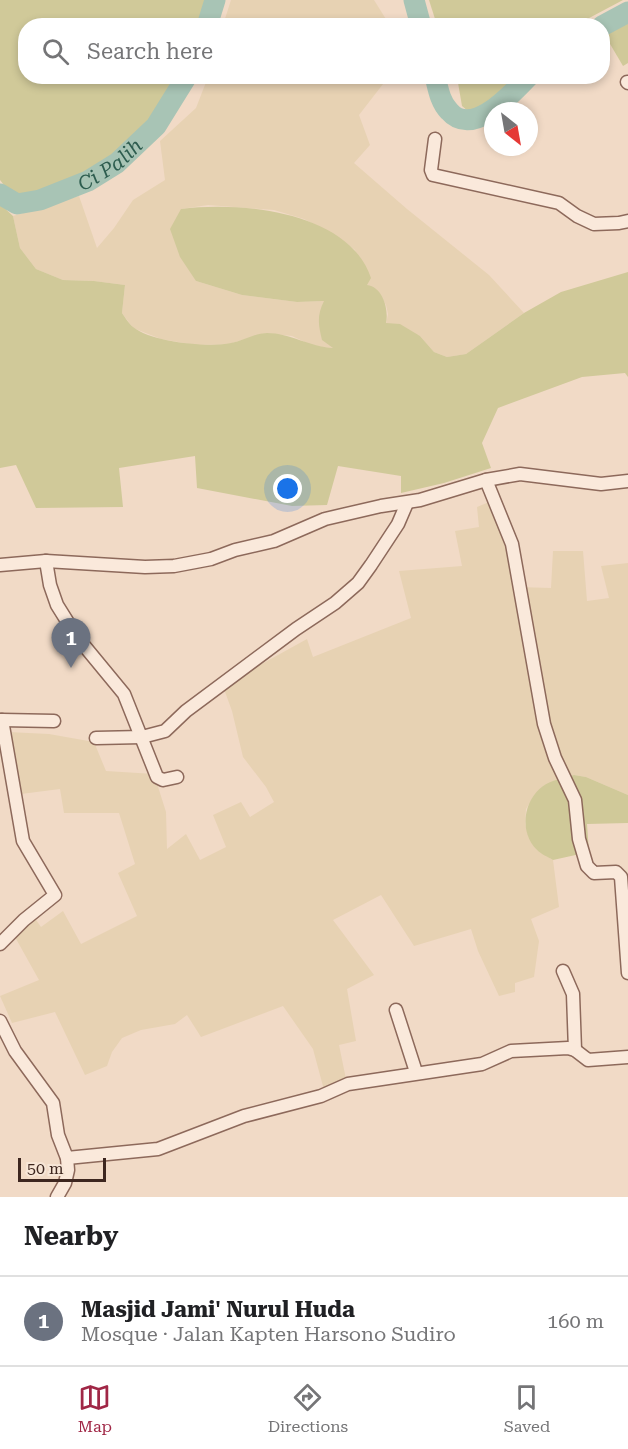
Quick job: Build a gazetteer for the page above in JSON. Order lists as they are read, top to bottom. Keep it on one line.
{"water":["Ci Palih"],"scale_bar":"50 m","north":"bottom right","page":{"search":"Search here","pins":"1","scale":"50 m","heading":"Nearby","list":[{"mark":"1","name":"Masjid Jami' Nurul Huda","note":"Mosque · Jalan Kapten Harsono Sudiro","value":"160 m"}],"nav":["Map","Directions","Saved"]}}
